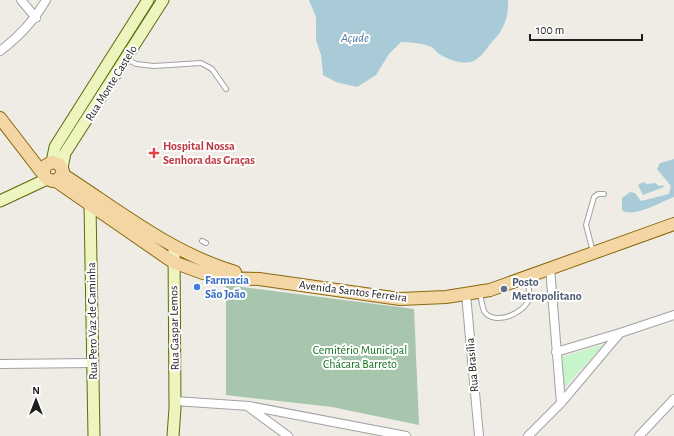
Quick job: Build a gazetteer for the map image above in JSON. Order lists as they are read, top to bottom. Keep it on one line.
{"streets":{"main road":["Avenida Santos Ferreira"],"street":["Rua Monte Castelo","Rua Pero Vaz de Caminha","Rua Gaspar Lemos","Rua Brasília"]},"crossings":[["Rua Monte Castelo","Avenida Santos Ferreira"],["Avenida Santos Ferreira","Rua Pero Vaz de Caminha"],["Avenida Santos Ferreira","Rua Gaspar Lemos"],["Avenida Santos Ferreira","Rua Brasília"]],"water":["Açude"],"parks":["Cemitério Municipal Chácara Barreto"],"places":{"health":["Hospital Nossa Senhora das Graças"],"other":["Farmacia São João","Posto Metropolitano"]},"scale_bar":"100 m","north":"top"}
